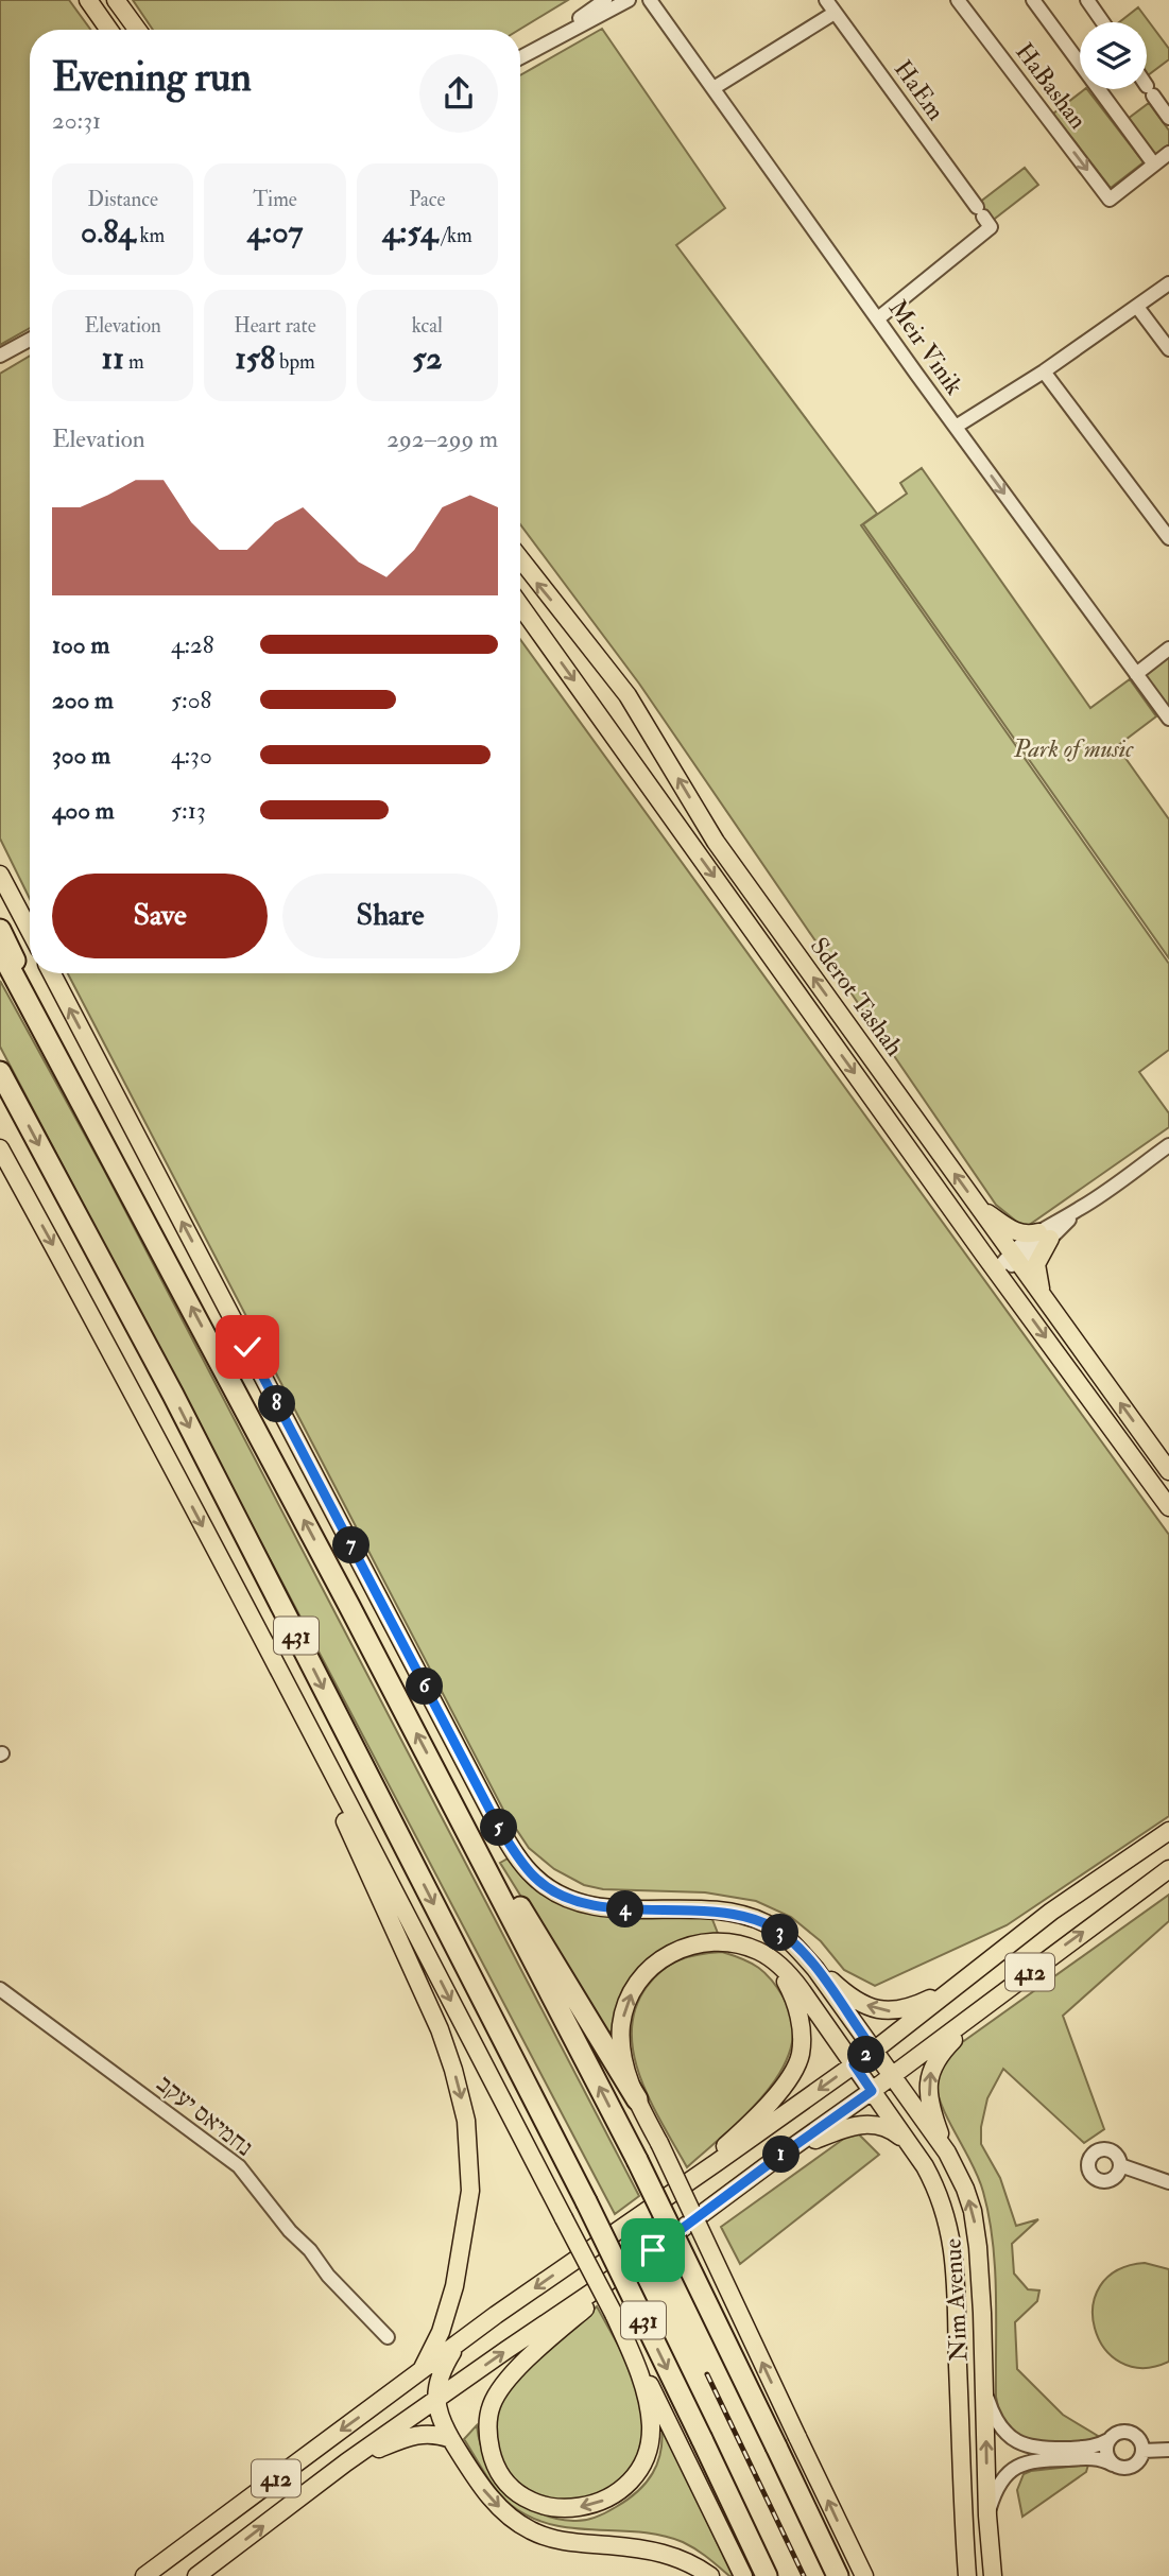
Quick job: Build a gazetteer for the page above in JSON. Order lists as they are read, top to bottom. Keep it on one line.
{"streets":{"highway":["431"],"main road":["Sderot Tashah","412","Nim Avenue"],"street":["HaBashan","HaEm","Meir Vinik","נחמיאס יעקב"]},"crossings":[["HaEm","Meir Vinik"],["412","Nim Avenue"]],"parks":["Park of music"],"page":{"heading":["Evening run","20:31"],"stats":[["Distance","0.84 km"],["Time","4:07"],["Pace","4:54 /km"],["Elevation","11 m"],["Heart rate","158 bpm"],["kcal","52"]],"chart":["Elevation","292–299 m"],"list":[{"name":"100 m","note":"4:28"},{"name":"200 m","note":"5:08"},{"name":"300 m","note":"4:30"},{"name":"400 m","note":"5:13"}],"buttons":["Save","Share"],"pins":["8","7","6","5","4","3","2","1"]}}
